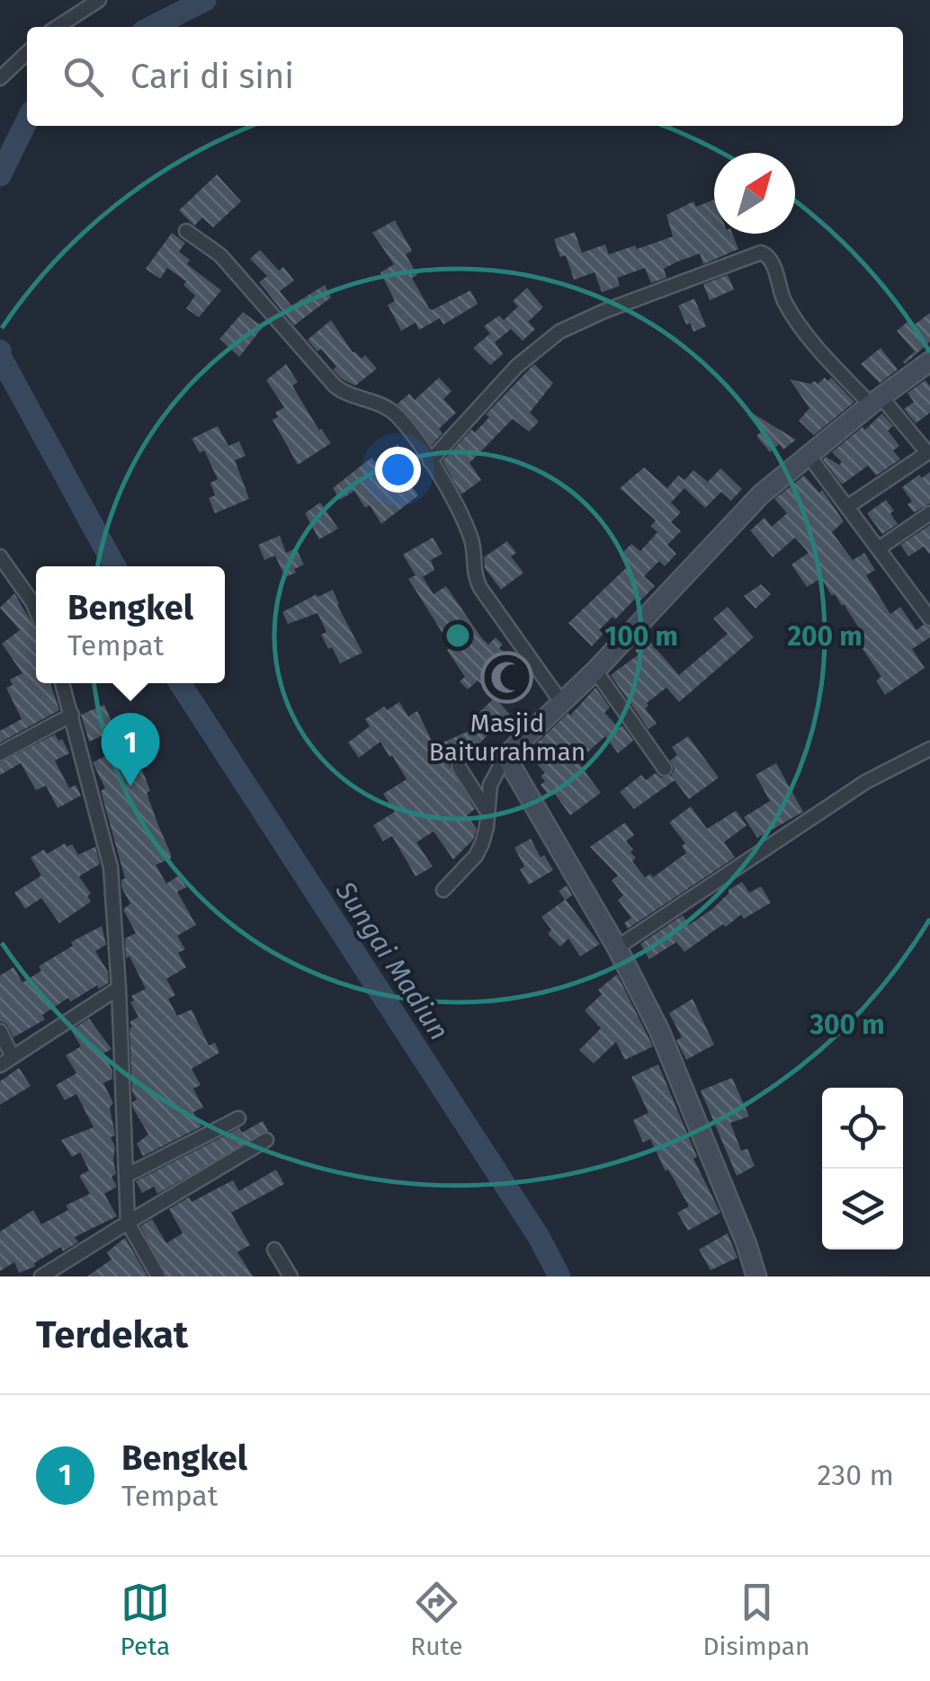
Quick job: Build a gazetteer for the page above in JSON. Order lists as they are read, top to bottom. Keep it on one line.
{"water":["Sungai Madiun"],"places":{"mosque":["Masjid Baiturrahman"]},"north":"top right","page":{"search":"Cari di sini","popup":["Bengkel","Tempat"],"pins":"1","heading":"Terdekat","list":[{"mark":"1","name":"Bengkel","note":"Tempat","value":"230 m"}],"nav":["Peta","Rute","Disimpan"]},"rings":["100 m","200 m","300 m"]}
